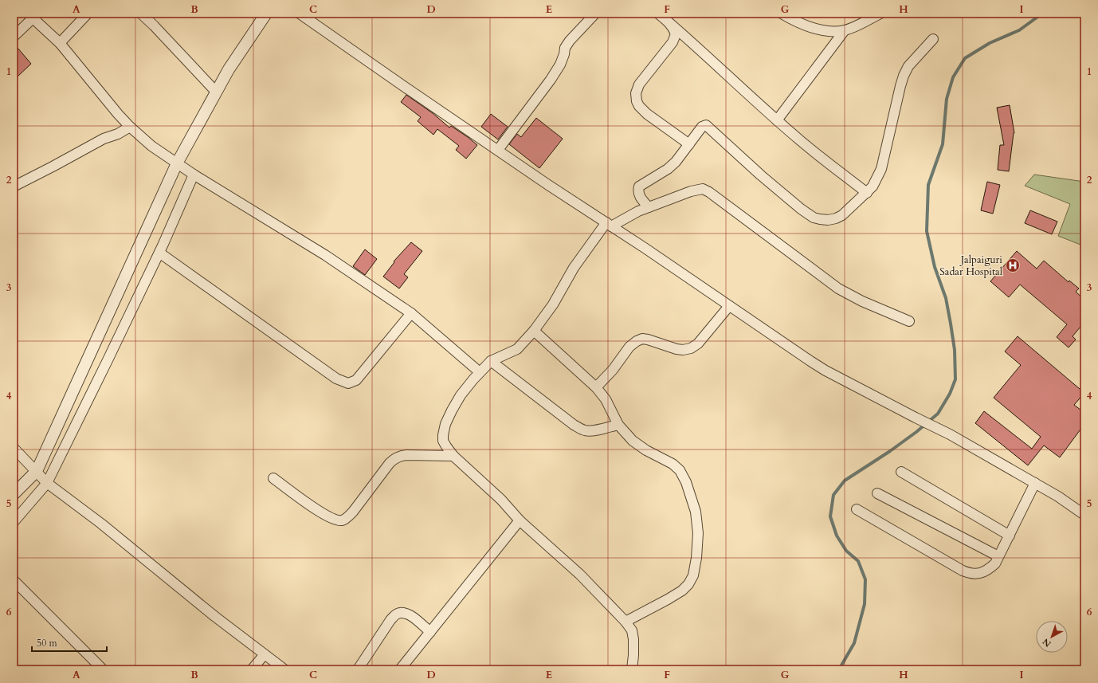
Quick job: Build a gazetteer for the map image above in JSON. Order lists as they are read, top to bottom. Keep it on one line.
{"places":{"hospital":["Jalpaiguri Sadar Hospital"]},"scale_bar":"50 m","north":"bottom left","grid":{"columns":["A","B","C","D","E","F","G","H","I"],"rows":["1","2","3","4","5","6"]}}
